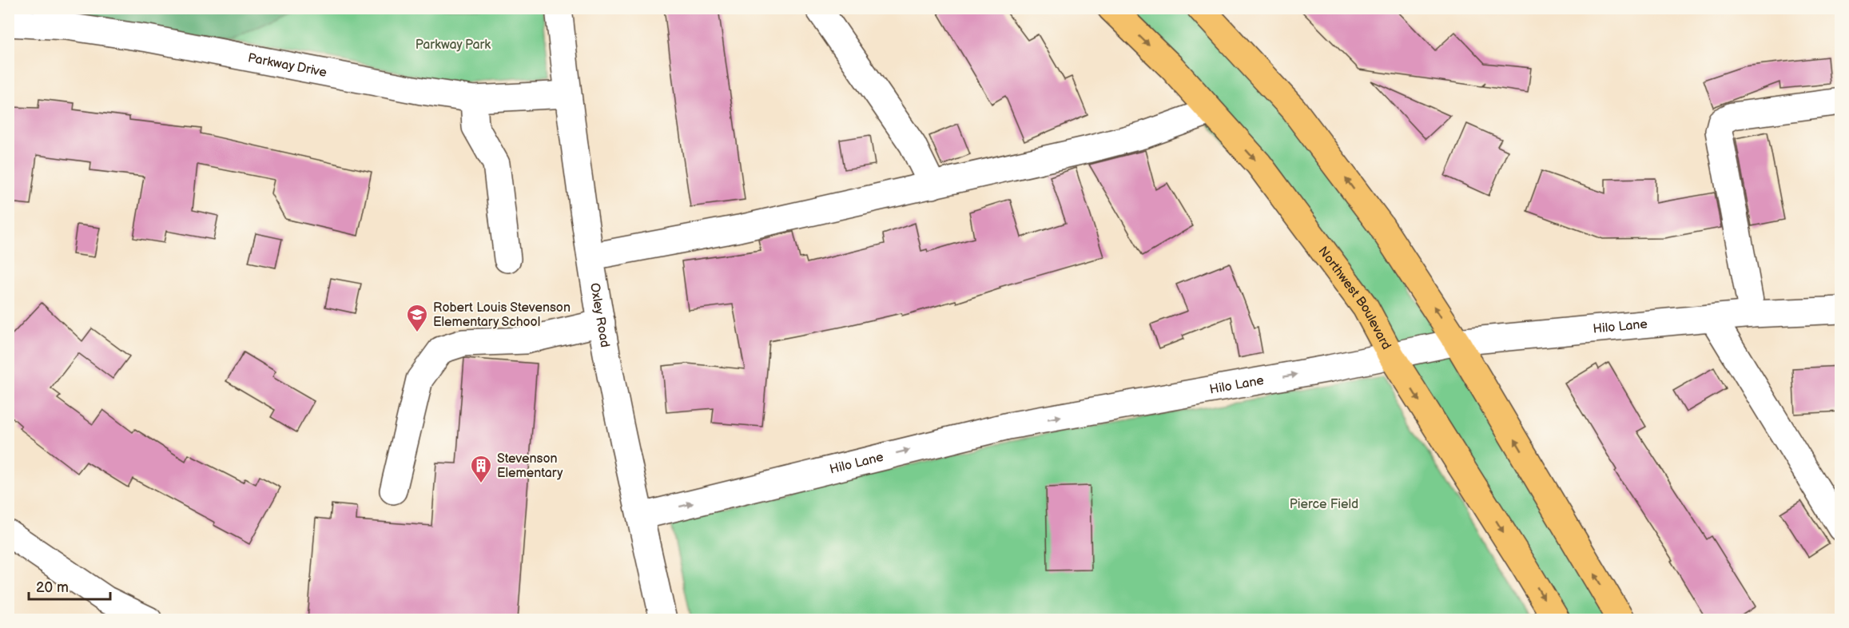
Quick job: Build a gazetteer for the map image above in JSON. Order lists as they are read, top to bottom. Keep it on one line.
{"streets":{"main road":["Northwest Boulevard"],"street":["Parkway Drive","Oxley Road","Hilo Lane"]},"crossings":[["Parkway Drive","Oxley Road"],["Northwest Boulevard","Hilo Lane"],["Oxley Road","Hilo Lane"]],"one_way":["Hilo Lane"],"parks":["Parkway Park","Pierce Field"],"places":{"school or university":["Robert Louis Stevenson Elementary School"],"building":["Stevenson Elementary"]},"scale_bar":"20 m"}
